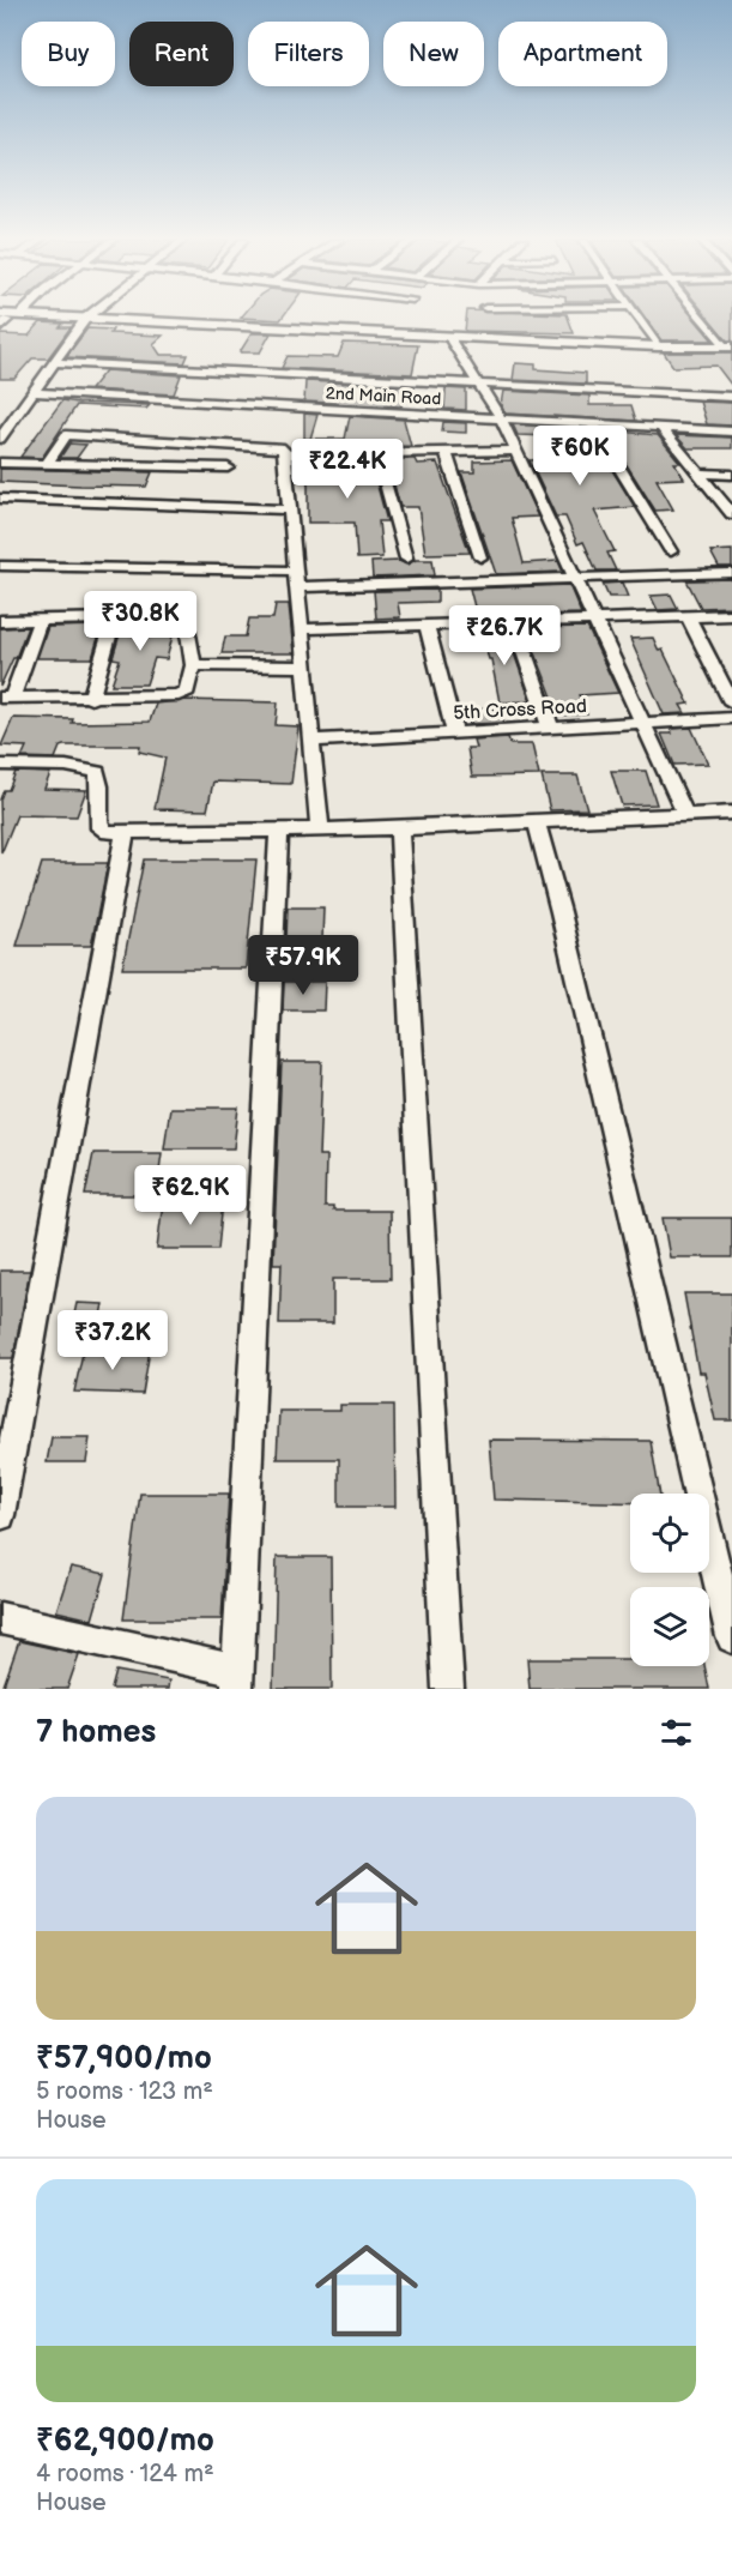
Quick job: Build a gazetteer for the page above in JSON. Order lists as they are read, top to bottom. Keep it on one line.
{"streets":{"street":["2nd Main Road","5th Cross Road"]},"page":{"chip":["Buy","Rent","Filters","New","Apartment"],"price":["₹60K","₹22.4K","₹30.8K","₹26.7K","₹57.9K","₹62.9K","₹37.2K"],"heading":"7 homes","list":[{"name":"₹57,900/mo","note":"5 rooms · 123 m² · House"},{"name":"₹62,900/mo","note":"4 rooms · 124 m² · House"}]}}
